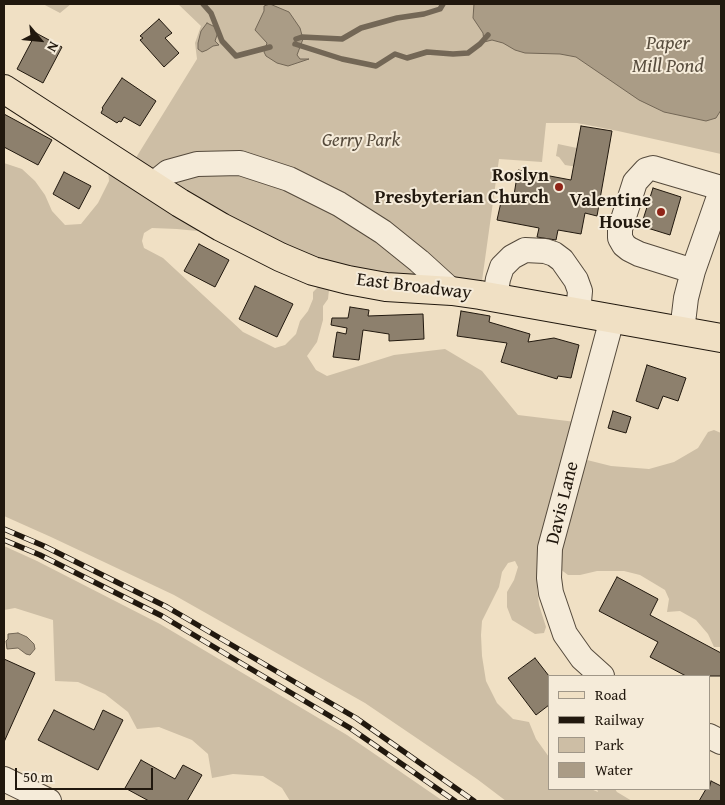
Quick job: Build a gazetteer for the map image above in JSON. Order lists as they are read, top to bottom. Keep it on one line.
{"streets":{"main road":["East Broadway"],"street":["Davis Lane"]},"crossings":[["East Broadway","Davis Lane"]],"water":["Paper Mill Pond"],"parks":["Gerry Park"],"places":["Roslyn Presbyterian Church","Valentine House"],"legend":["Road","Railway","Park","Water"],"scale_bar":"50 m","north":"bottom right"}
